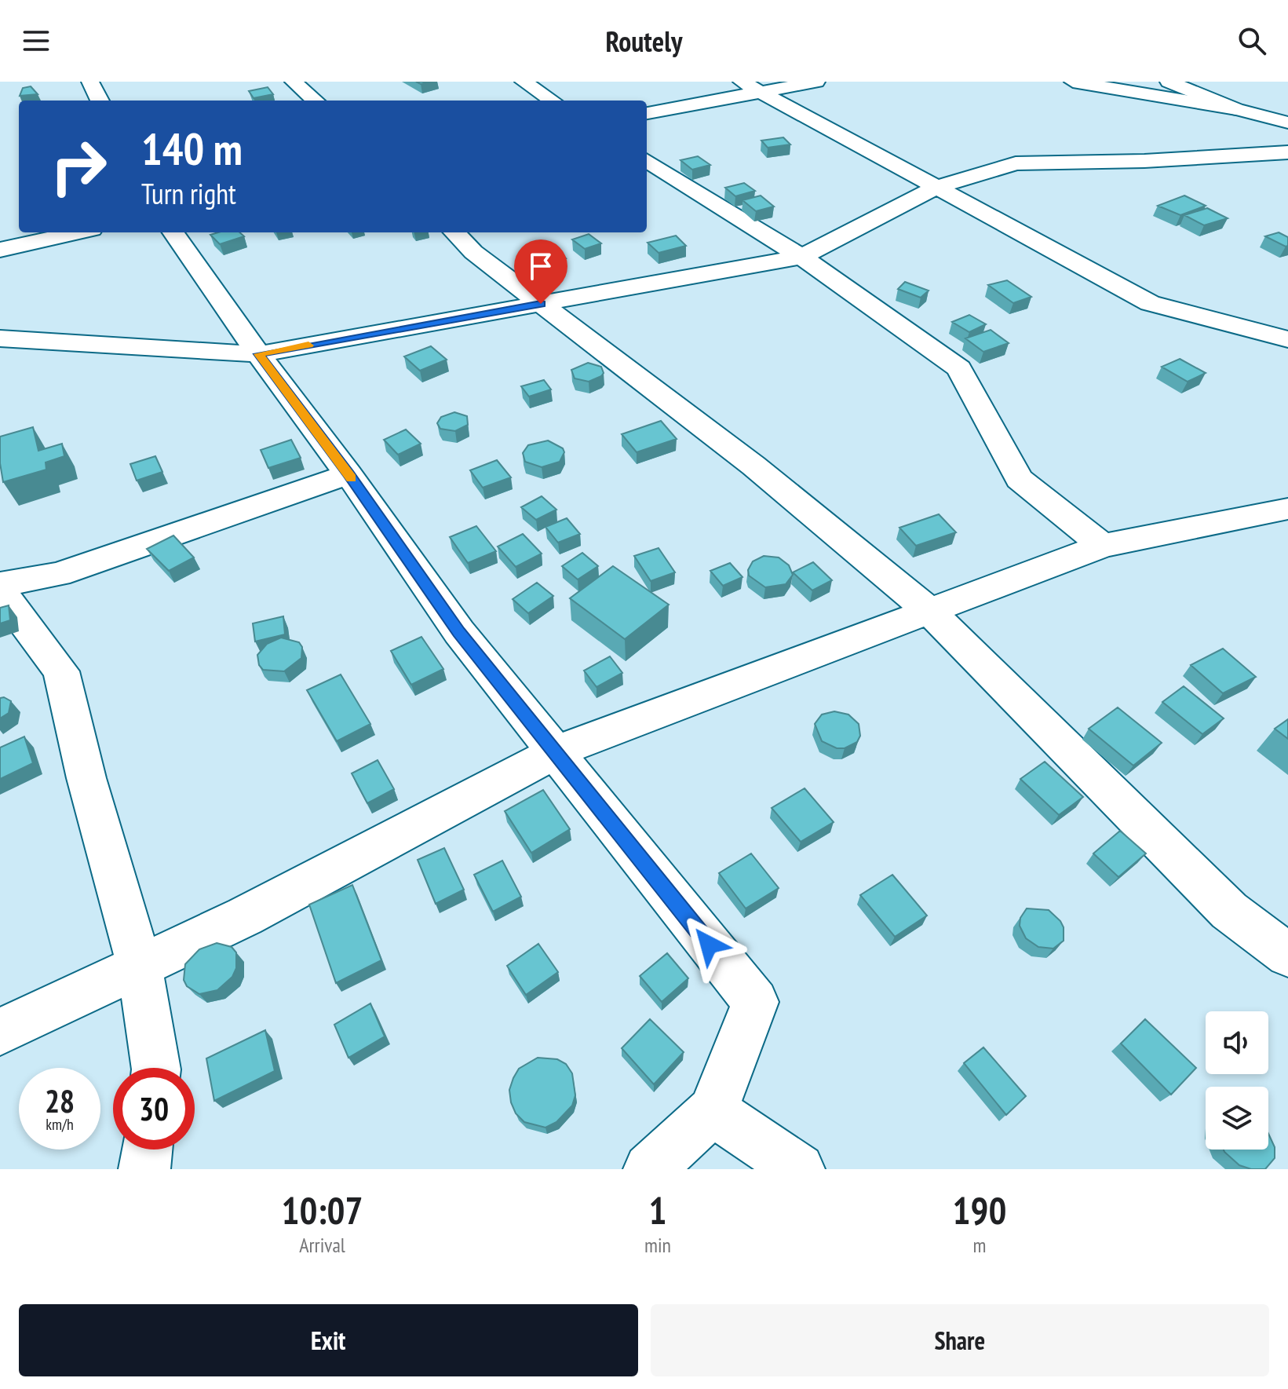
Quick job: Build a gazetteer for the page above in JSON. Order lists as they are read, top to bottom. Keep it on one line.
{"page":{"header":"Routely","turn":["140 m","Turn right"],"speed":"28 km/h","limit":"30","eta":["10:07","Arrival","1","min","190","m"],"buttons":["Exit","Share"]}}
